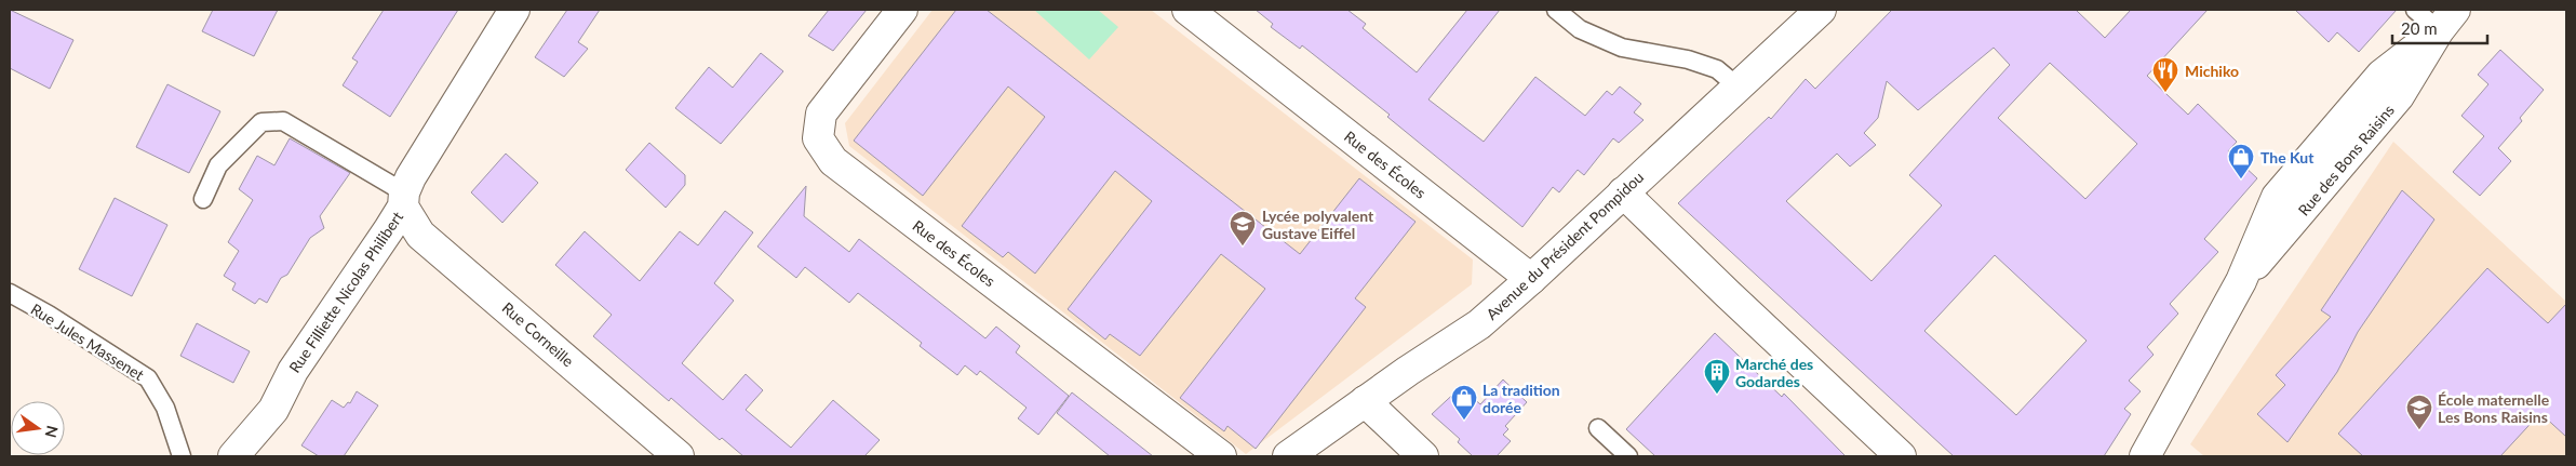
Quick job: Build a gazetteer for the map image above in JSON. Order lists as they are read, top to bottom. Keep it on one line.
{"streets":{"street":["Rue des Bons Raisins","Rue des Écoles","Avenue du Président Pompidou","Rue Filliette Nicolas Philibert","Rue Corneille"],"lane":["Rue Jules Massenet"]},"crossings":[["Rue des Écoles","Avenue du Président Pompidou"],["Rue Filliette Nicolas Philibert","Rue Corneille"]],"places":{"restaurant":["Michiko"],"shop":["The Kut","La tradition dorée"],"school or university":["Lycée polyvalent Gustave Eiffel","École maternelle Les Bons Raisins"],"building":["Marché des Godardes"]},"scale_bar":"20 m","north":"right"}
